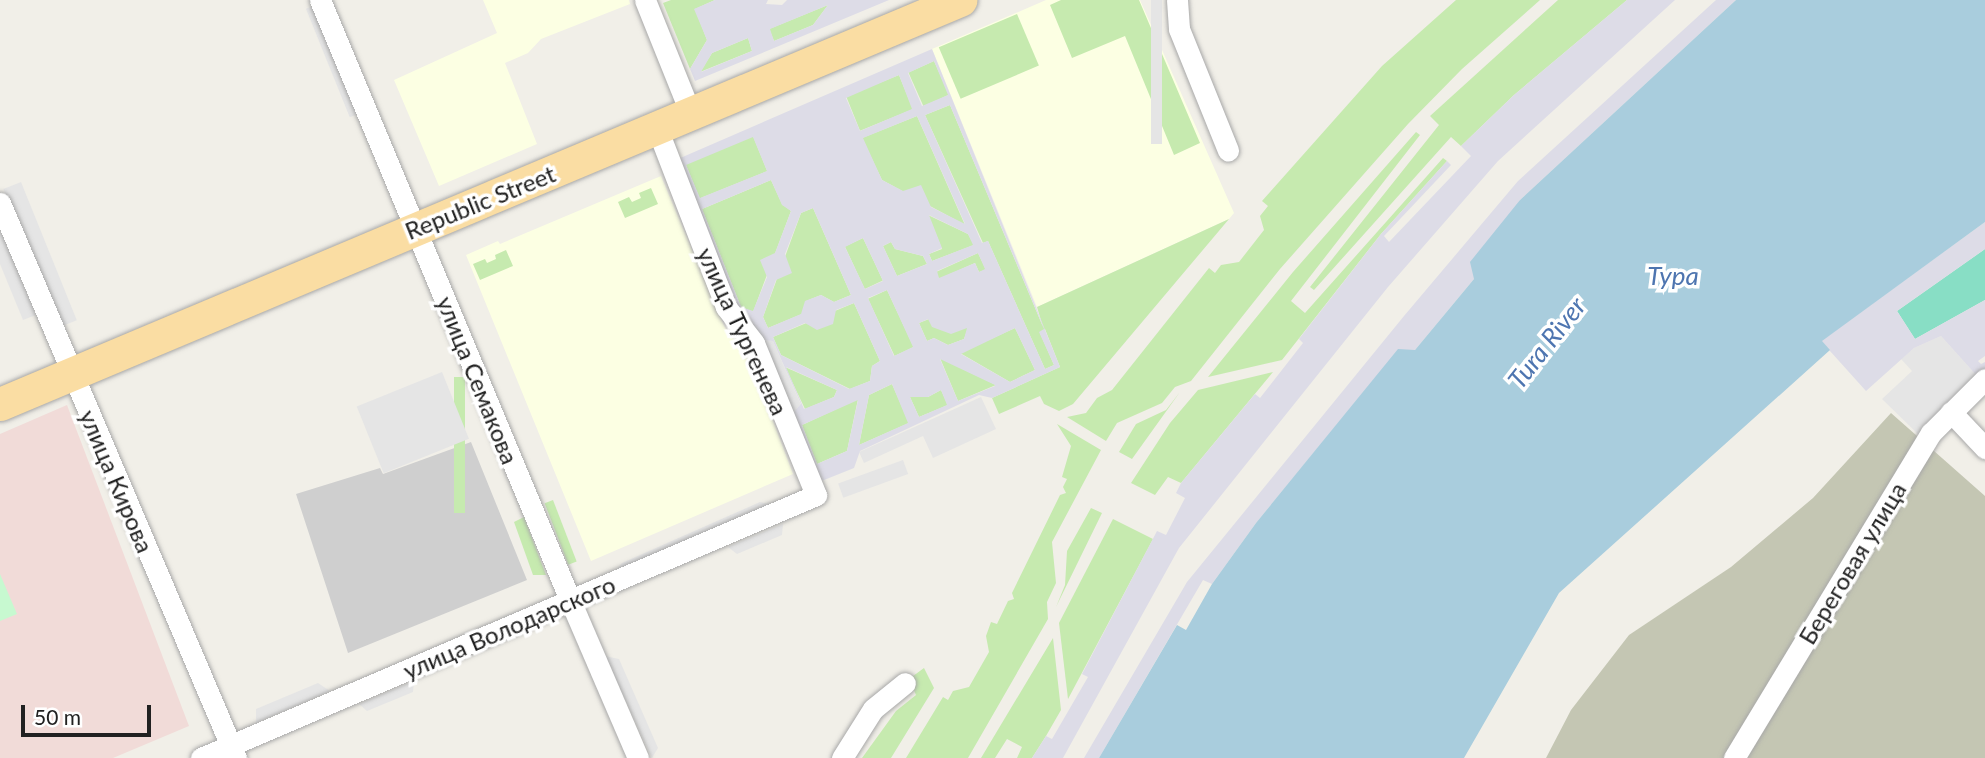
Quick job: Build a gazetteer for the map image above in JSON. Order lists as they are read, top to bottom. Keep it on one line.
{"streets":{"main road":["Republic Street"],"street":["улица Тургенева","улица Семакова","улица Кирова","Береговая улица","улица Володарского"]},"crossings":[["Republic Street","улица Тургенева"],["Republic Street","улица Семакова"],["Republic Street","улица Кирова"],["улица Тургенева","улица Володарского"],["улица Семакова","улица Володарского"],["улица Кирова","улица Володарского"]],"water":["Тура","Tura River"],"scale_bar":"50 m"}
